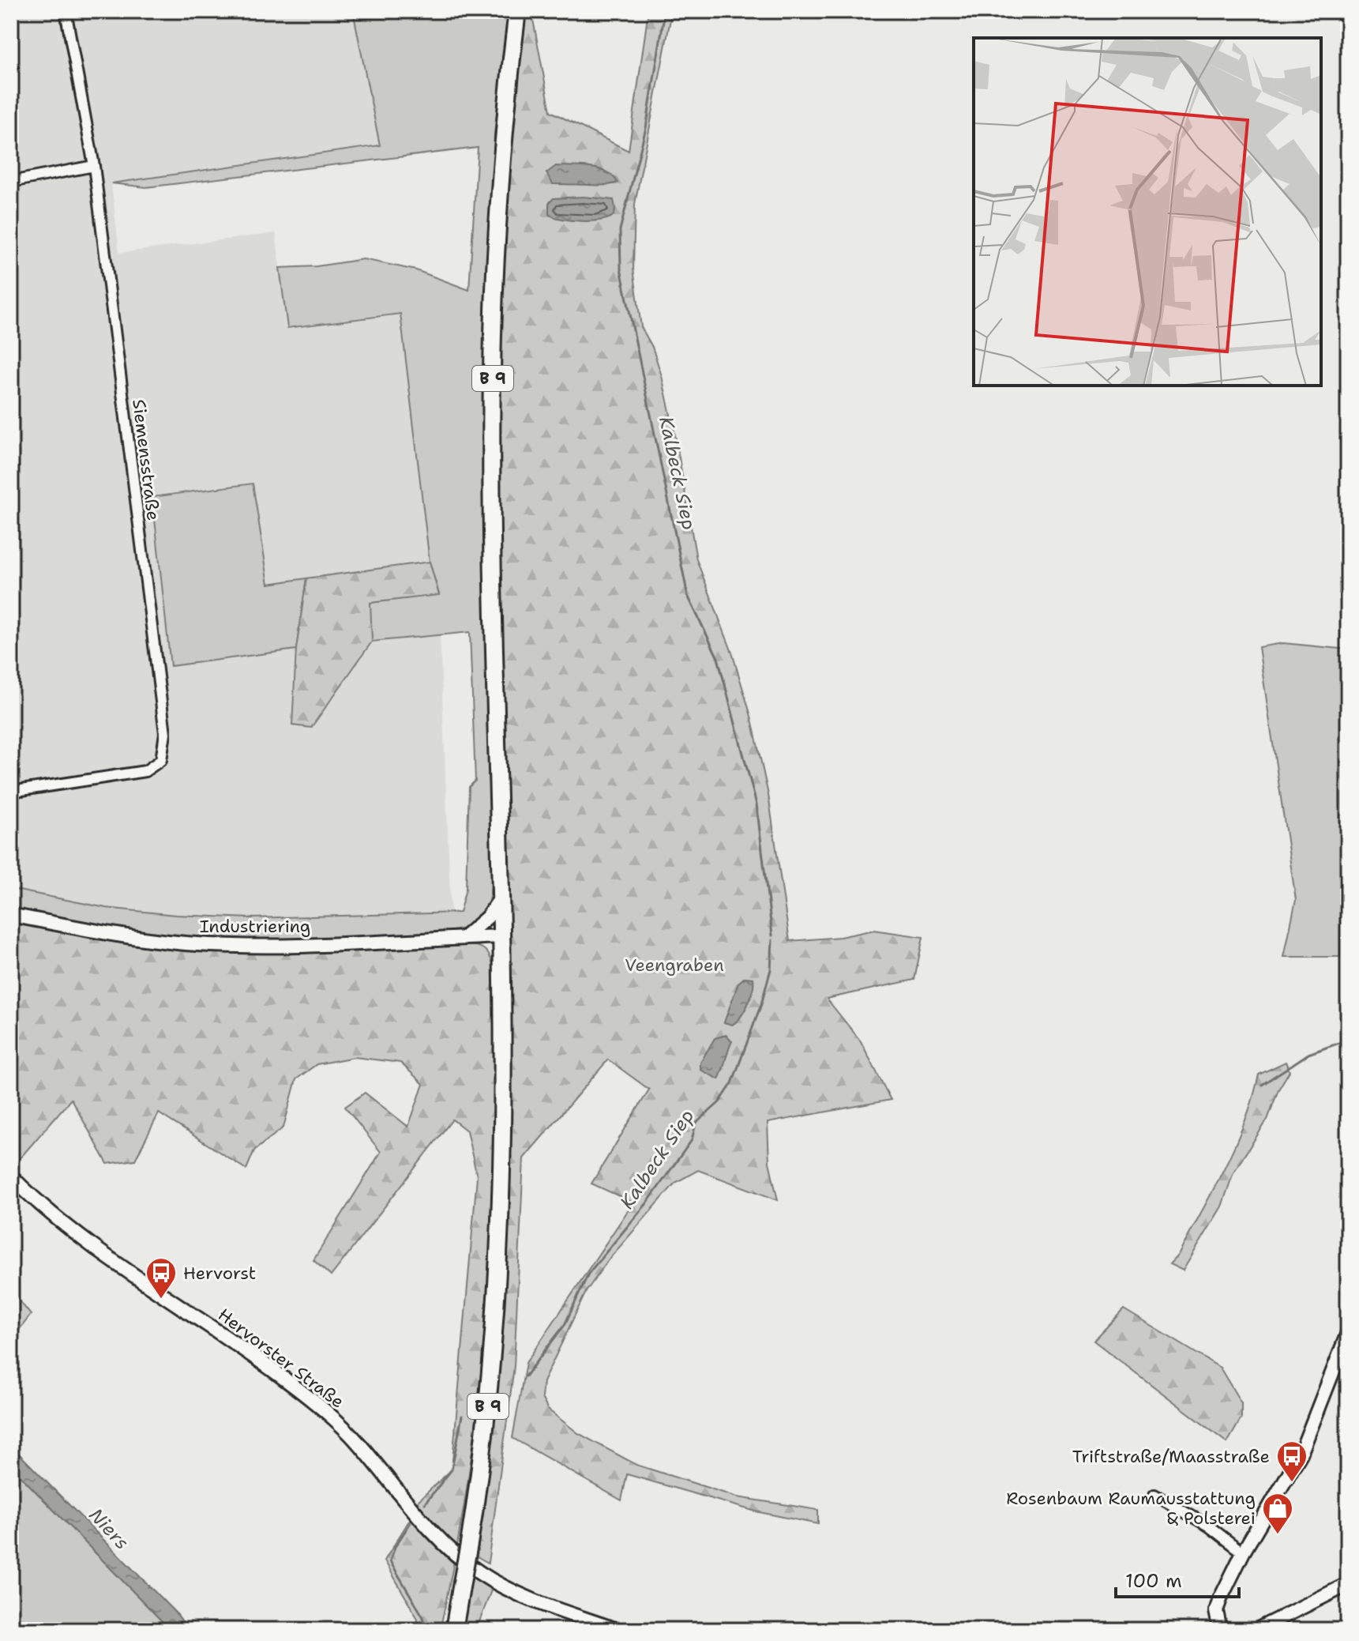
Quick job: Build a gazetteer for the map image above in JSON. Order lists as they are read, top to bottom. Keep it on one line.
{"streets":{"main road":["B 9"],"street":["Siemensstraße","Industriering","Hervorster Straße"]},"crossings":[["B 9","Industriering"]],"water":["Kalbeck Siep","Niers"],"parks":["Veengraben"],"places":{"bus stop":["Hervorst","Triftstraße/Maasstraße"],"shop":["Rosenbaum Raumausstattung & Polsterei"]},"scale_bar":"100 m"}
